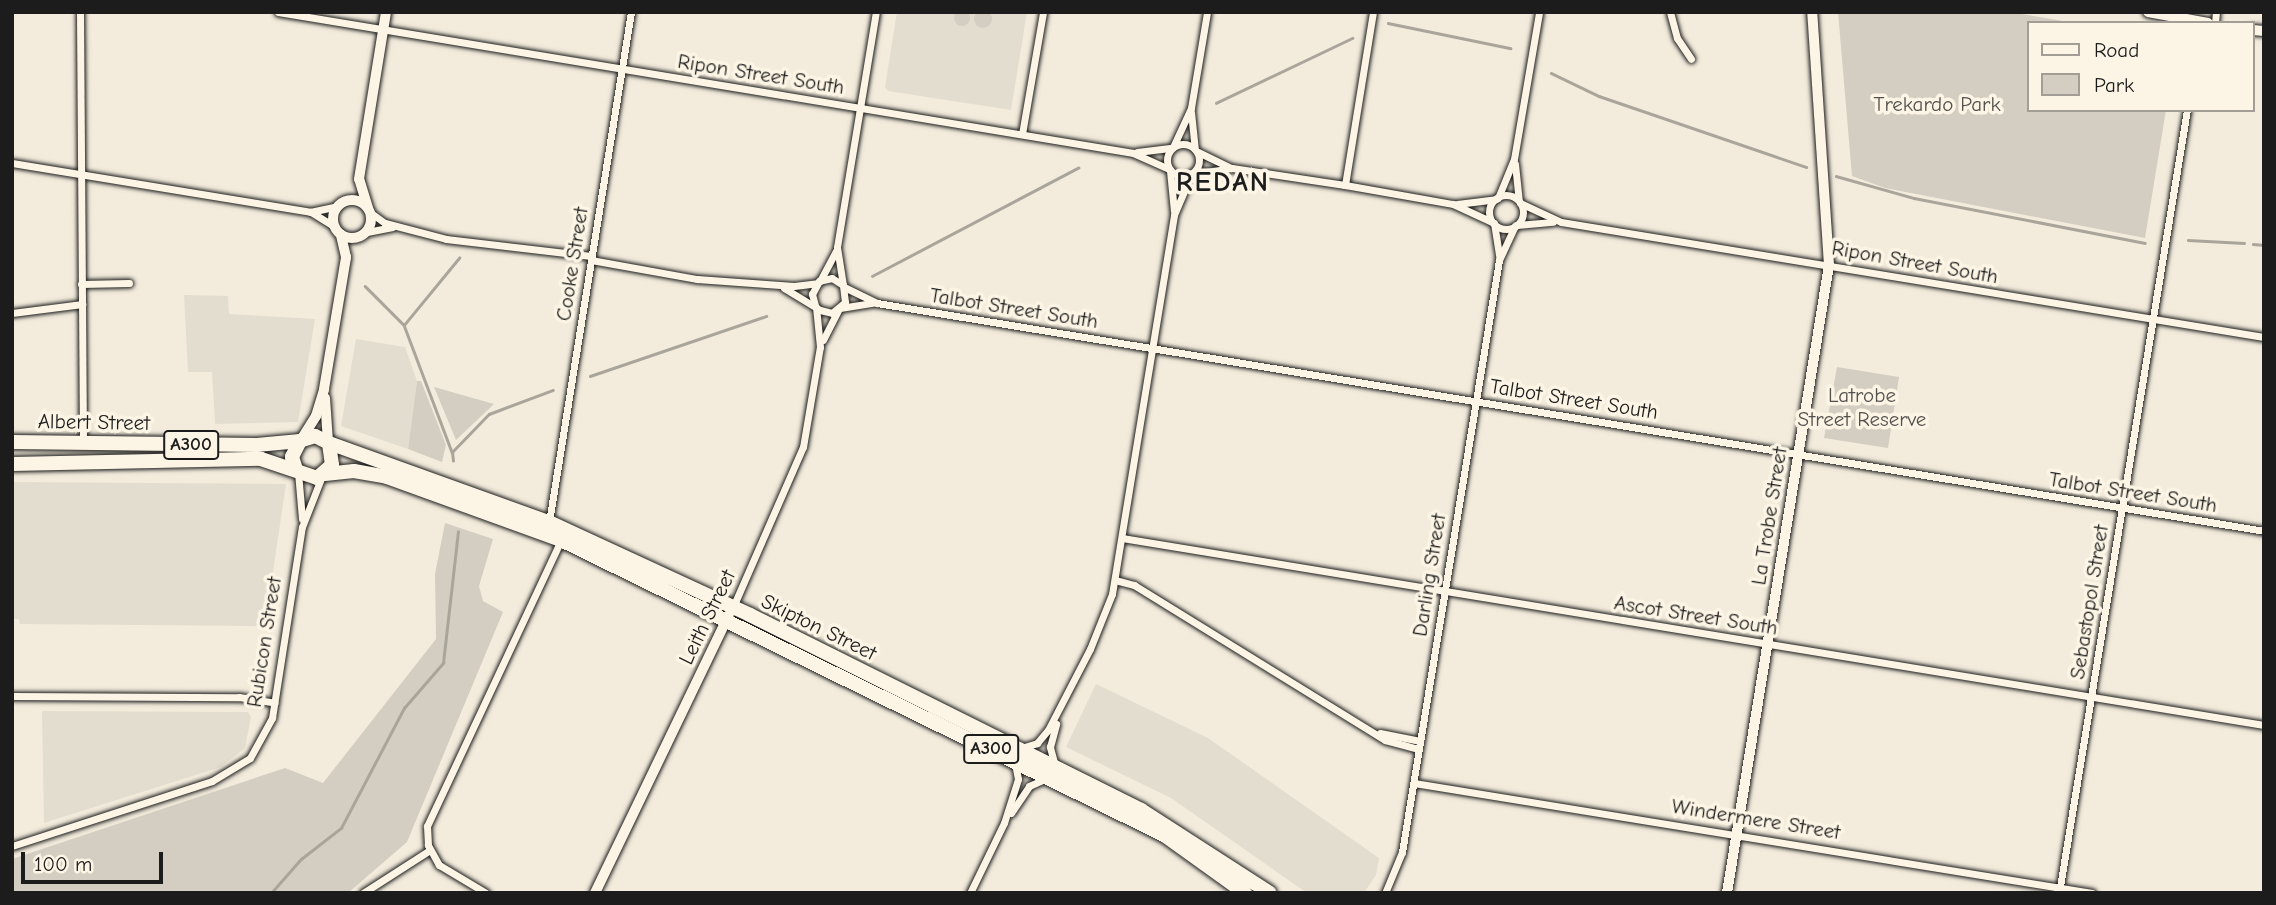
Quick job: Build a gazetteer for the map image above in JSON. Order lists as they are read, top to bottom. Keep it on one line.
{"streets":{"highway":["Albert Street","A300","Skipton Street"],"main road":["La Trobe Street","Leith Street"],"street":["Ripon Street South","Cooke Street","Talbot Street South","Darling Street","Sebastopol Street","Ascot Street South","Rubicon Street","Windermere Street"]},"crossings":[["Ripon Street South","Cooke Street"],["Ripon Street South","La Trobe Street"],["Ripon Street South","Darling Street"],["Ripon Street South","Sebastopol Street"],["Cooke Street","Skipton Street"],["Talbot Street South","La Trobe Street"],["Talbot Street South","Darling Street"],["Talbot Street South","Sebastopol Street"],["Talbot Street South","Leith Street"],["Albert Street","A300"],["Albert Street","Skipton Street"],["Albert Street","Rubicon Street"],["A300","Skipton Street"],["A300","Rubicon Street"],["La Trobe Street","Ascot Street South"],["La Trobe Street","Windermere Street"],["Darling Street","Ascot Street South"],["Darling Street","Windermere Street"],["Sebastopol Street","Ascot Street South"],["Sebastopol Street","Windermere Street"],["Leith Street","Skipton Street"],["Skipton Street","Rubicon Street"]],"districts":["REDAN"],"parks":["Trekardo Park","Latrobe Street Reserve"],"legend":["Road","Park"],"scale_bar":"100 m"}
